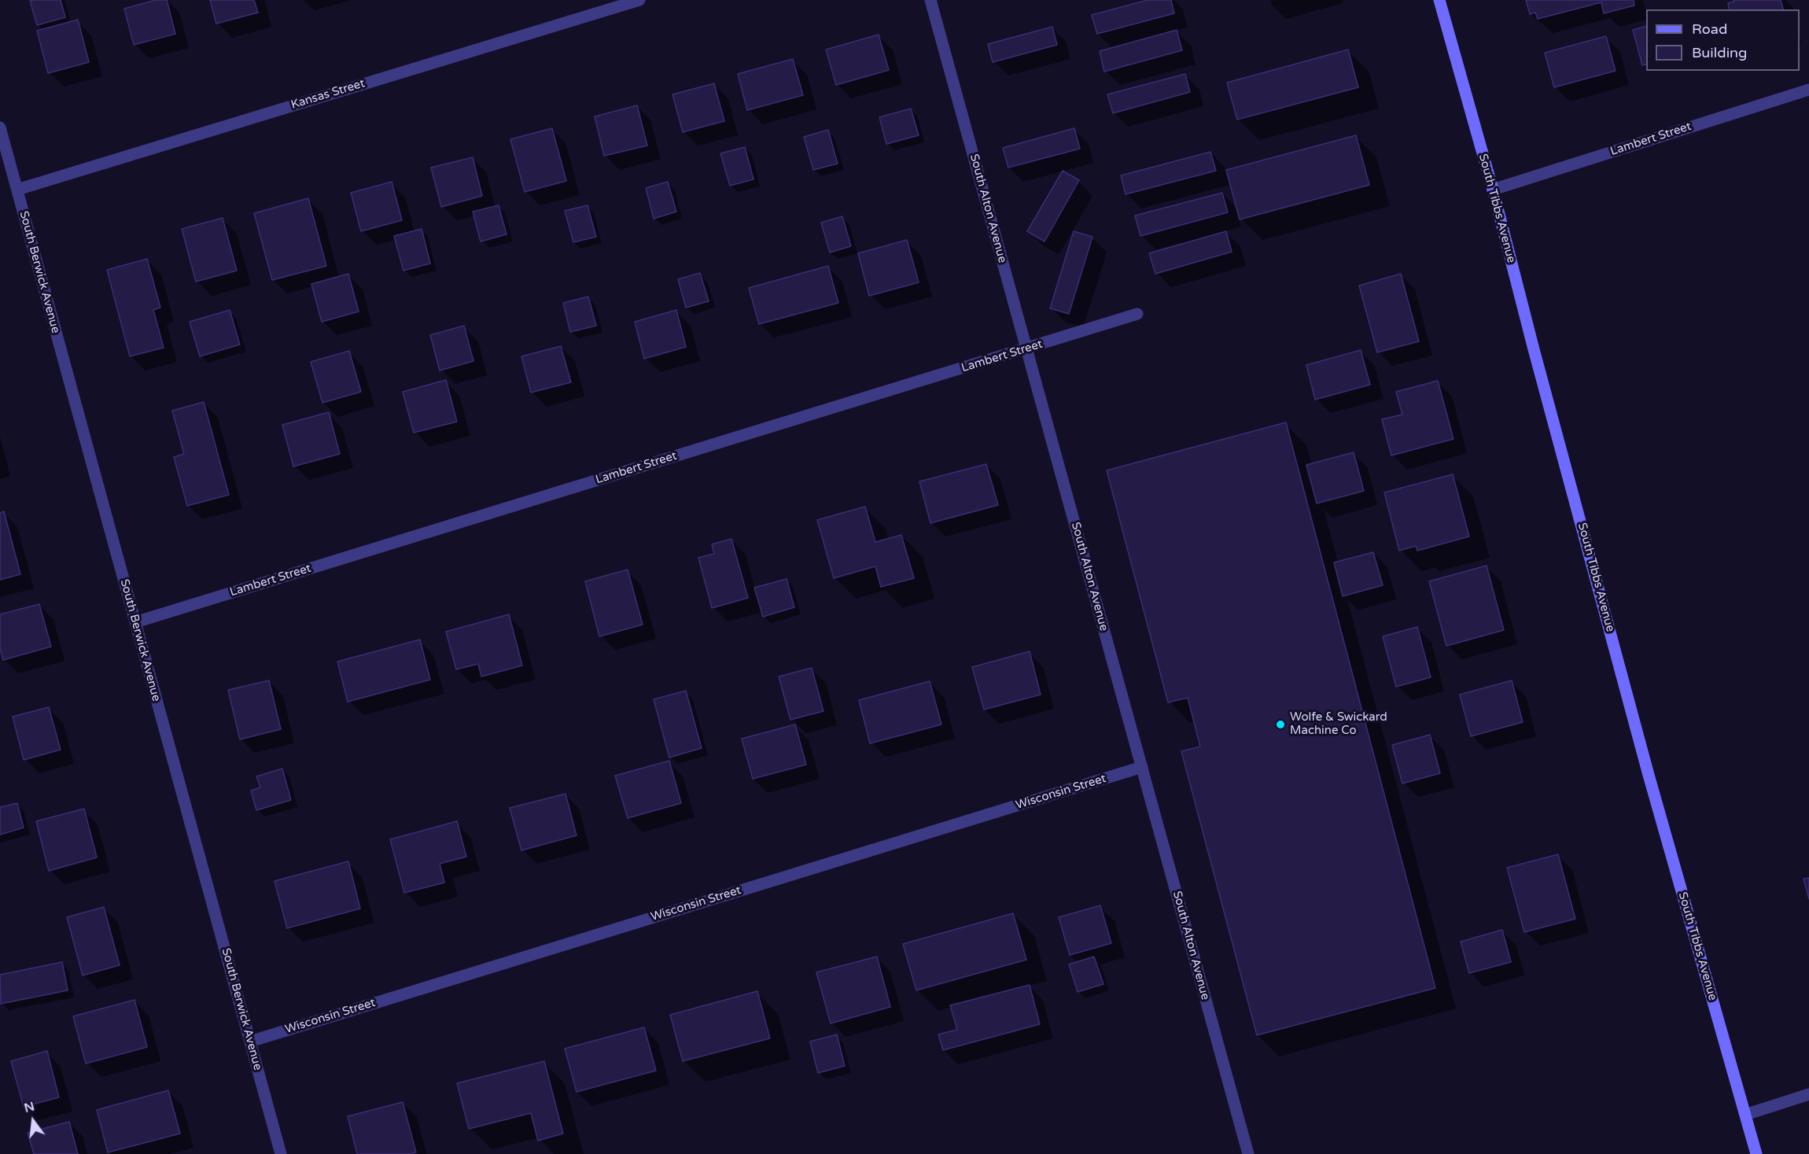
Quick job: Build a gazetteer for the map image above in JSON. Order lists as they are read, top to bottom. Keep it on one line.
{"streets":{"main road":["South Tibbs Avenue"],"street":["Kansas Street","Lambert Street","South Alton Avenue","South Berwick Avenue","Wisconsin Street"]},"crossings":[["Kansas Street","South Berwick Avenue"],["Lambert Street","South Alton Avenue"],["Lambert Street","South Tibbs Avenue"],["Lambert Street","South Berwick Avenue"],["South Alton Avenue","Wisconsin Street"],["South Berwick Avenue","Wisconsin Street"]],"places":["Wolfe & Swickard Machine Co"],"legend":["Road","Building"],"north":"top"}
